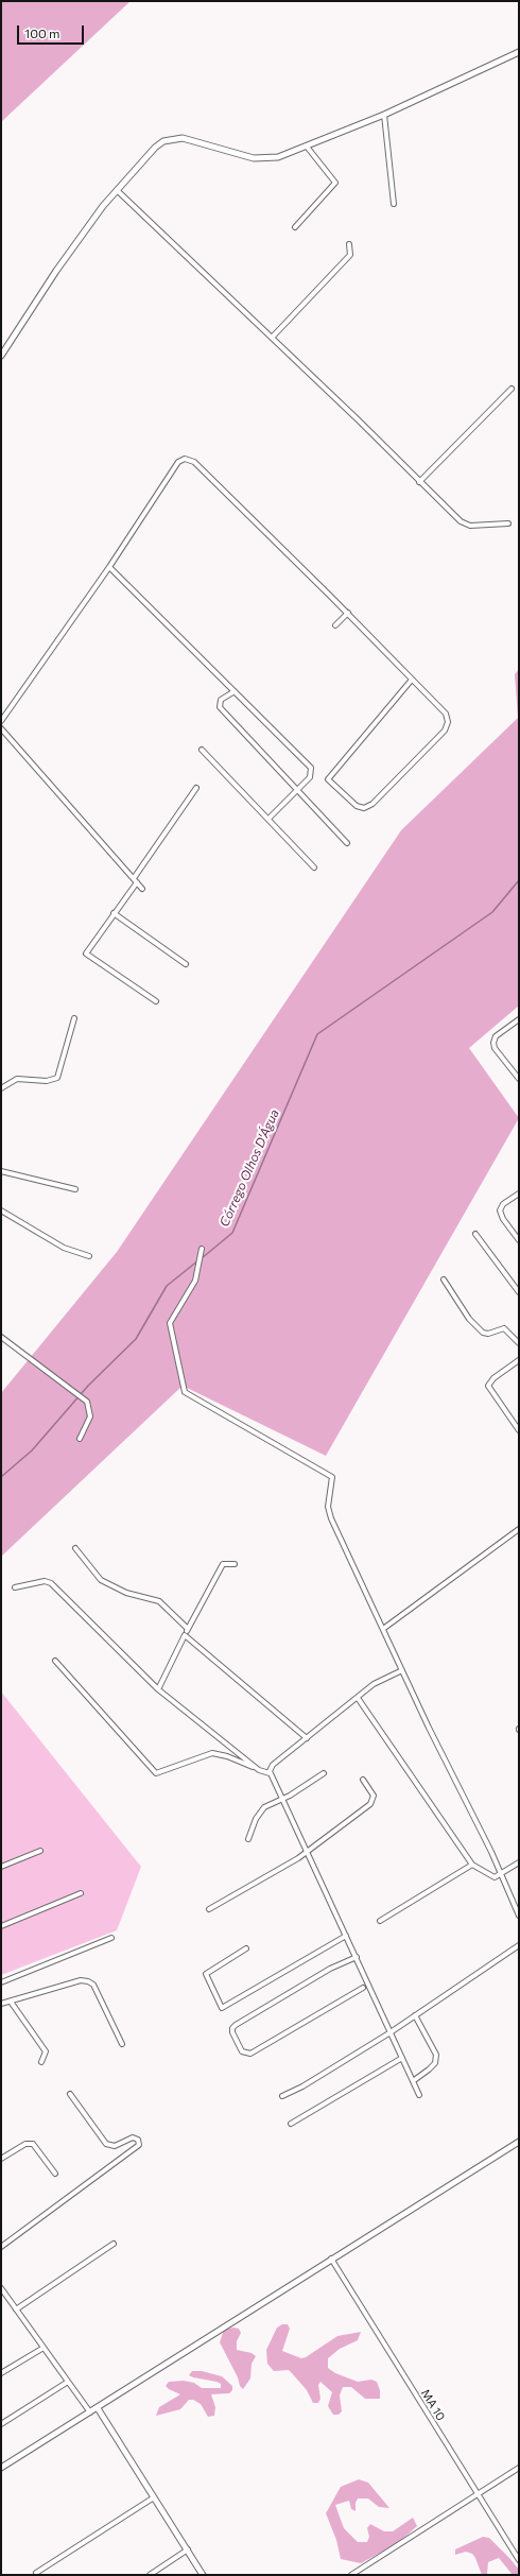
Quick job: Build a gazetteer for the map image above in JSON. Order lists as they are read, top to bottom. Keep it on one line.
{"streets":{"street":["MA 10"]},"water":["Córrego Olhos D'Água"],"scale_bar":"100 m"}
